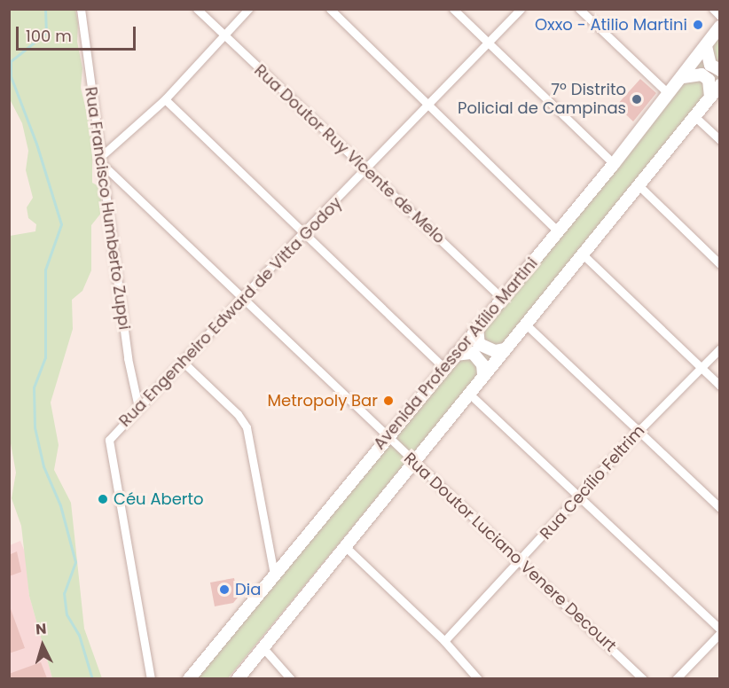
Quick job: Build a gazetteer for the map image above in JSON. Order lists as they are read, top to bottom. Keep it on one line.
{"streets":{"main road":["Avenida Professor Atílio Martini"],"street":["Rua Doutor Ruy Vicente de Melo","Rua Francisco Humberto Zuppi","Rua Engenheiro Edward de Vitta Godoy","Rua Cecílio Feltrim","Rua Doutor Luciano Venere Decourt"]},"crossings":[["Rua Doutor Ruy Vicente de Melo","Rua Engenheiro Edward de Vitta Godoy"],["Rua Doutor Ruy Vicente de Melo","Avenida Professor Atílio Martini"],["Rua Francisco Humberto Zuppi","Rua Engenheiro Edward de Vitta Godoy"],["Rua Francisco Humberto Zuppi","Rua Doutor Luciano Venere Decourt"],["Rua Engenheiro Edward de Vitta Godoy","Rua Doutor Luciano Venere Decourt"],["Avenida Professor Atílio Martini","Rua Doutor Luciano Venere Decourt"],["Rua Cecílio Feltrim","Rua Doutor Luciano Venere Decourt"]],"places":["Oxxo - Atilio Martini","7º Distrito Policial de Campinas","Metropoly Bar","Céu Aberto","Dia"],"scale_bar":"100 m","north":"top"}
